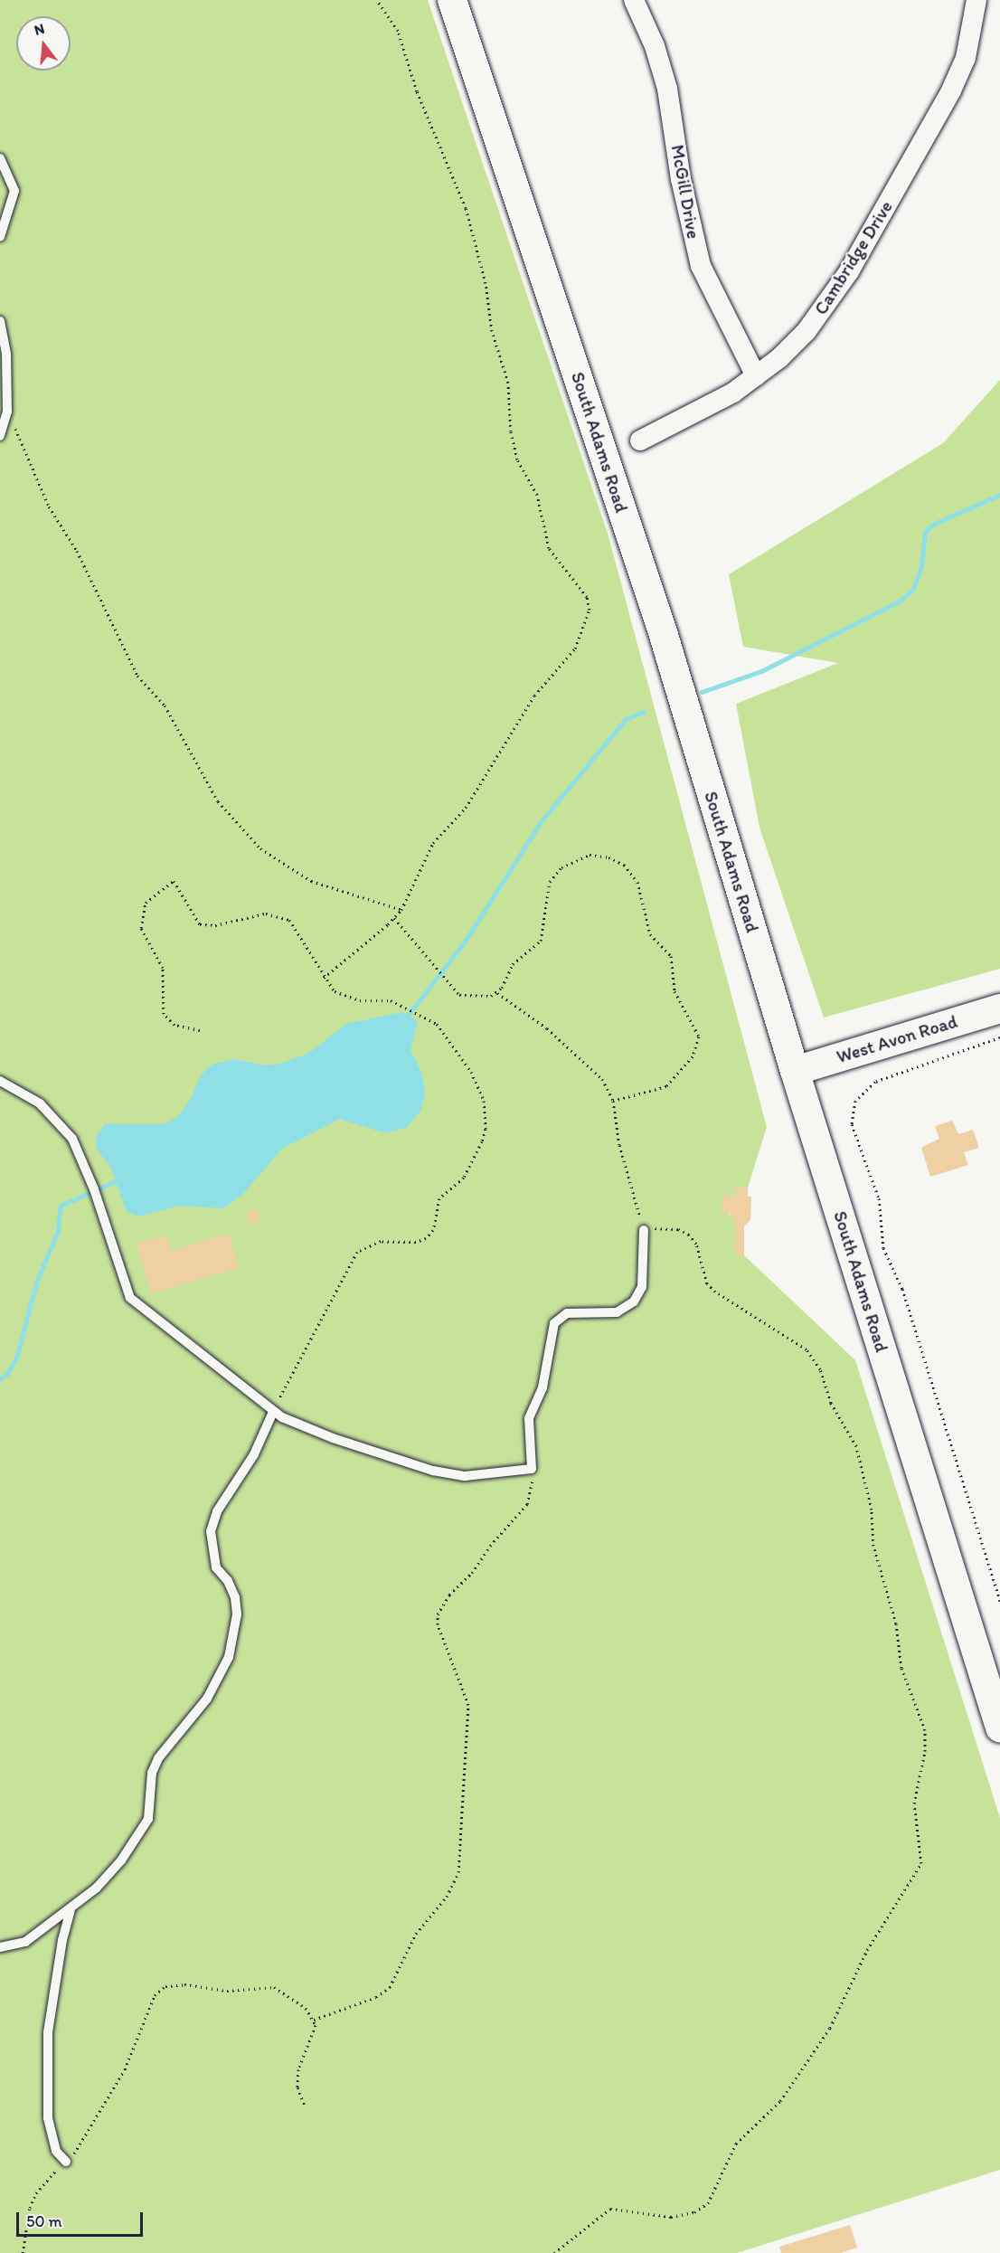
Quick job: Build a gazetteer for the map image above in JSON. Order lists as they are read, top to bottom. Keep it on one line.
{"streets":{"main road":["South Adams Road","West Avon Road"],"street":["McGill Drive","Cambridge Drive"]},"crossings":[["McGill Drive","Cambridge Drive"],["South Adams Road","West Avon Road"]],"scale_bar":"50 m","north":"top"}
